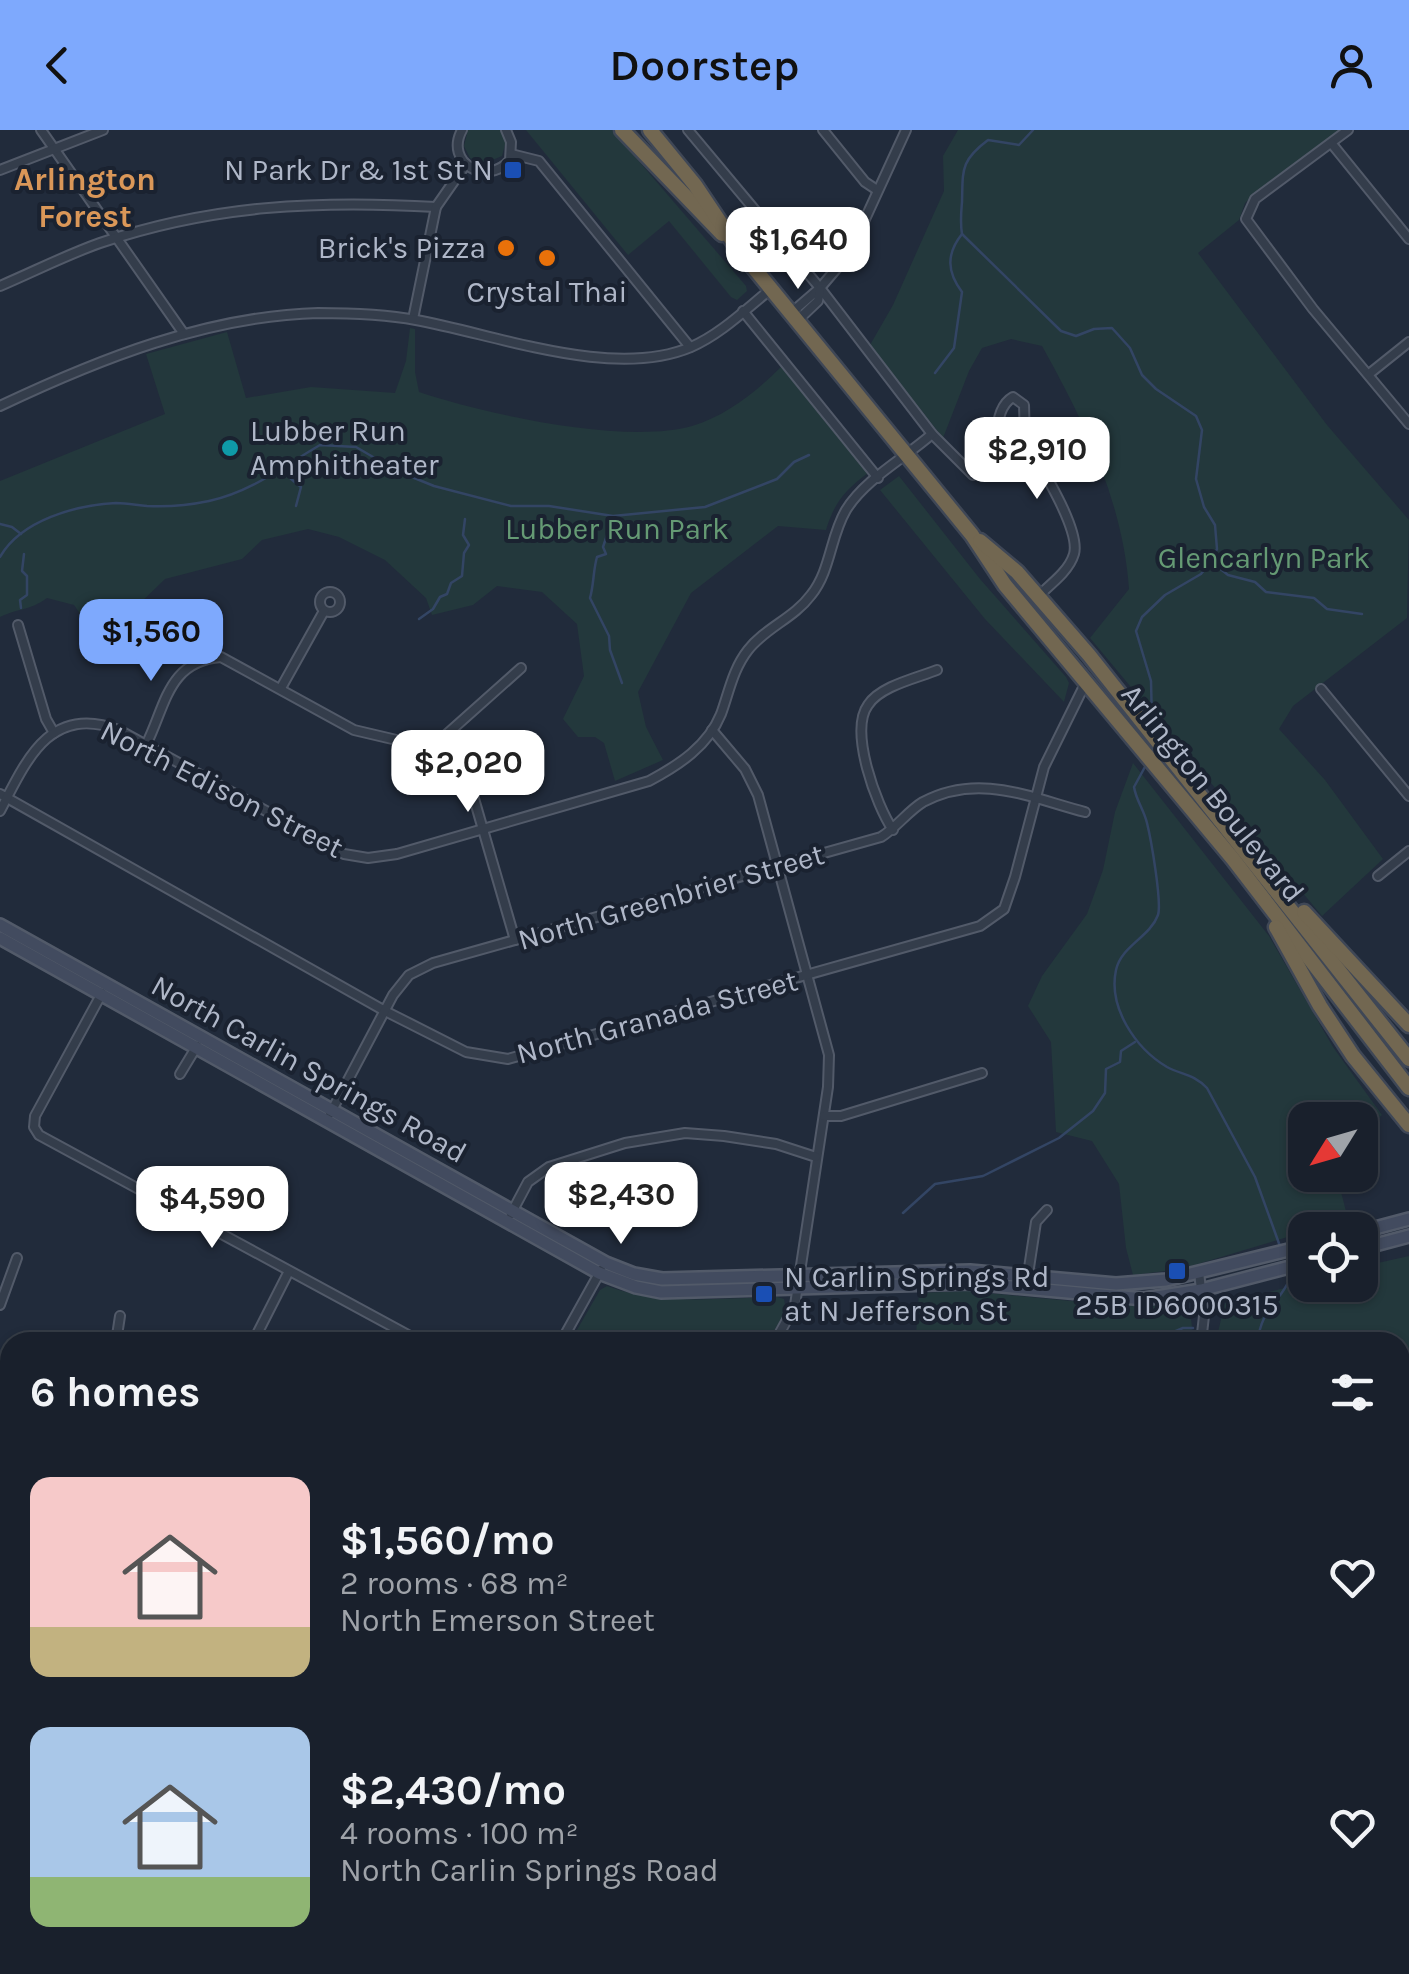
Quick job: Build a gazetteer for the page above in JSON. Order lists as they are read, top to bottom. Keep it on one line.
{"streets":{"highway":["Arlington Boulevard"],"main road":["North Carlin Springs Road"],"street":["North Edison Street","North Greenbrier Street","North Granada Street"]},"crossings":[["North Edison Street","Arlington Boulevard"],["North Edison Street","North Granada Street"],["Arlington Boulevard","North Granada Street"],["North Greenbrier Street","North Granada Street"],["North Greenbrier Street","North Carlin Springs Road"]],"districts":["Arlington Forest"],"parks":["Lubber Run Park","Glencarlyn Park"],"places":{"transit":["N Park Dr & 1st St N","25B ID6000315","N Carlin Springs Rd at N Jefferson St"],"other":["Brick's Pizza","Crystal Thai","Lubber Run Amphitheater"]},"north":"bottom left","page":{"header":"Doorstep","price":["$1,640","$2,910","$1,560","$2,020","$2,430","$4,590"],"heading":"6 homes","list":[{"name":"$1,560/mo","note":"2 rooms · 68 m² · North Emerson Street"},{"name":"$2,430/mo","note":"4 rooms · 100 m² · North Carlin Springs Road"}]}}
